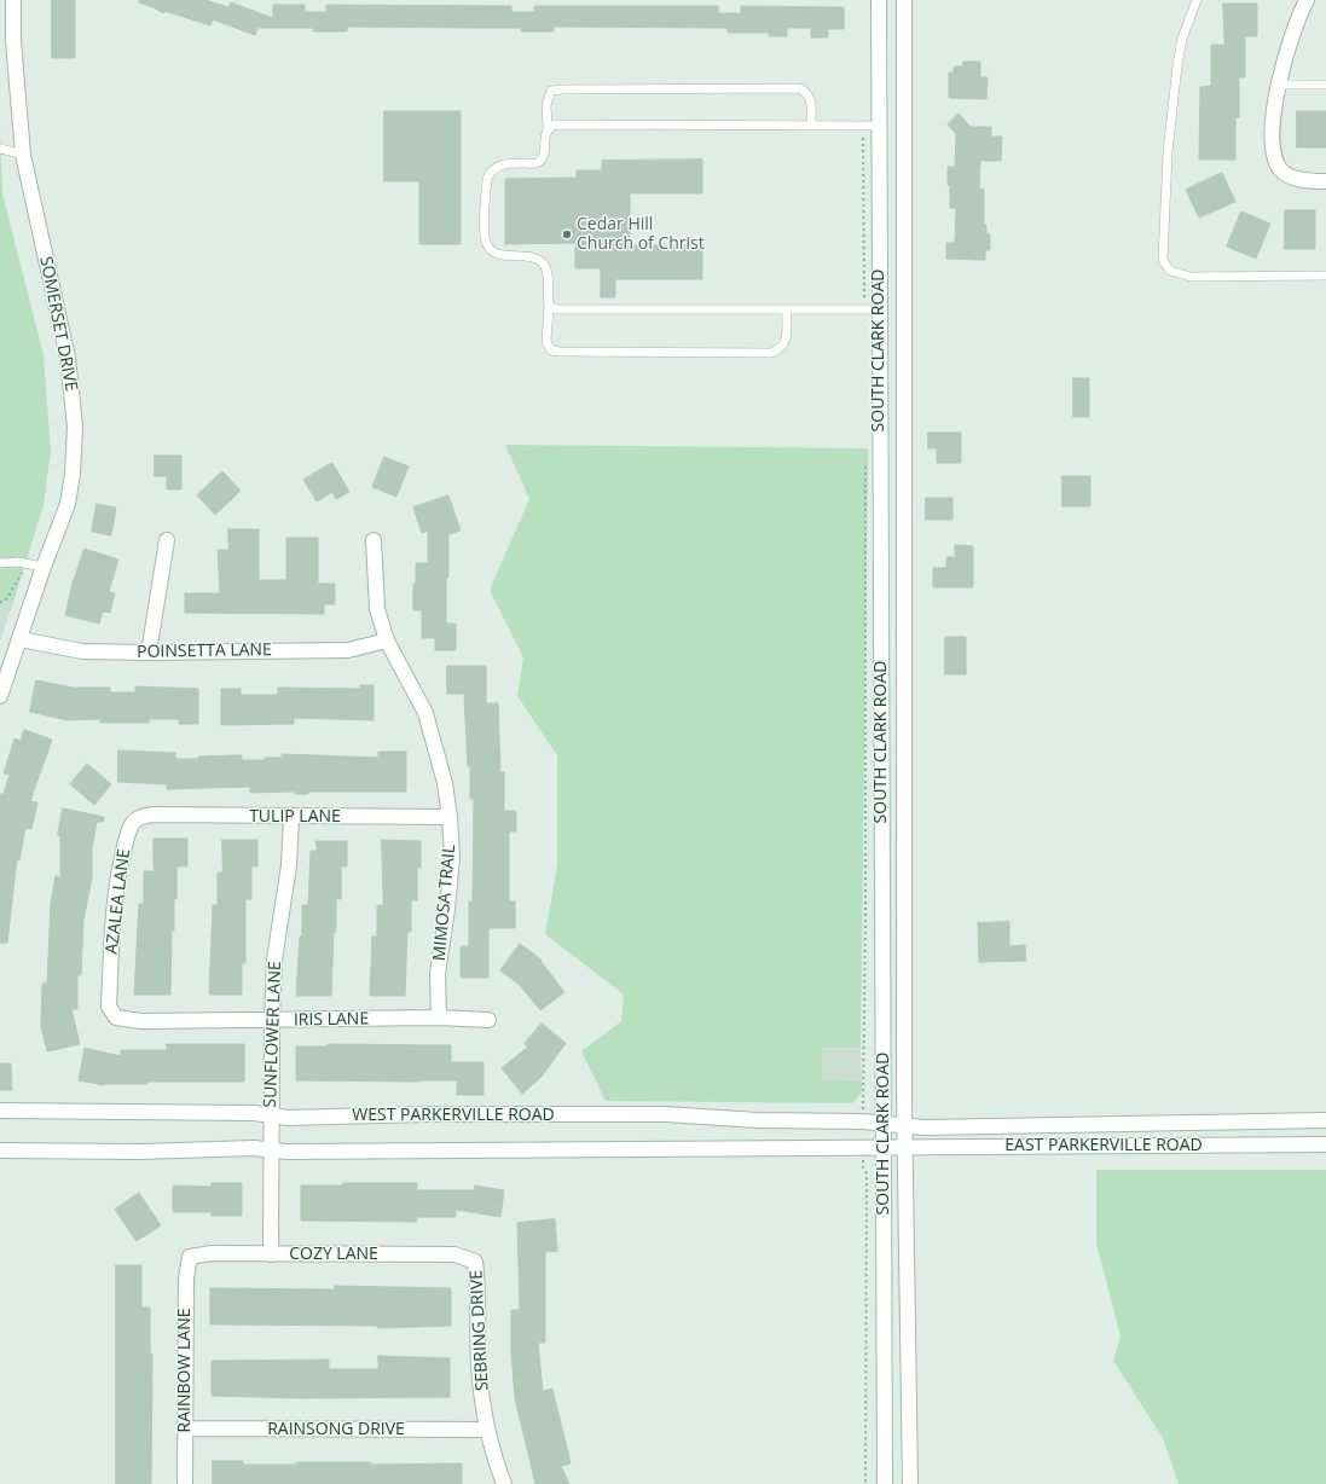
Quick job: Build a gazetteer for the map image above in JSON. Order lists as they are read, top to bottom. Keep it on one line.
{"streets":{"street":["SOMERSET DRIVE","SOUTH CLARK ROAD","POINSETTA LANE","TULIP LANE","AZALEA LANE","MIMOSA TRAIL","IRIS LANE","SUNFLOWER LANE","WEST PARKERVILLE ROAD","EAST PARKERVILLE ROAD","COZY LANE","SEBRING DRIVE","RAINBOW LANE","RAINSONG DRIVE"]},"crossings":[["SOMERSET DRIVE","POINSETTA LANE"],["SOUTH CLARK ROAD","WEST PARKERVILLE ROAD"],["SOUTH CLARK ROAD","EAST PARKERVILLE ROAD"],["POINSETTA LANE","MIMOSA TRAIL"],["TULIP LANE","AZALEA LANE"],["TULIP LANE","MIMOSA TRAIL"],["TULIP LANE","SUNFLOWER LANE"],["AZALEA LANE","IRIS LANE"],["MIMOSA TRAIL","IRIS LANE"],["IRIS LANE","SUNFLOWER LANE"],["SUNFLOWER LANE","WEST PARKERVILLE ROAD"],["SUNFLOWER LANE","COZY LANE"],["WEST PARKERVILLE ROAD","EAST PARKERVILLE ROAD"],["COZY LANE","SEBRING DRIVE"],["COZY LANE","RAINBOW LANE"],["SEBRING DRIVE","RAINSONG DRIVE"],["RAINBOW LANE","RAINSONG DRIVE"]],"places":["Cedar Hill Church of Christ"]}
